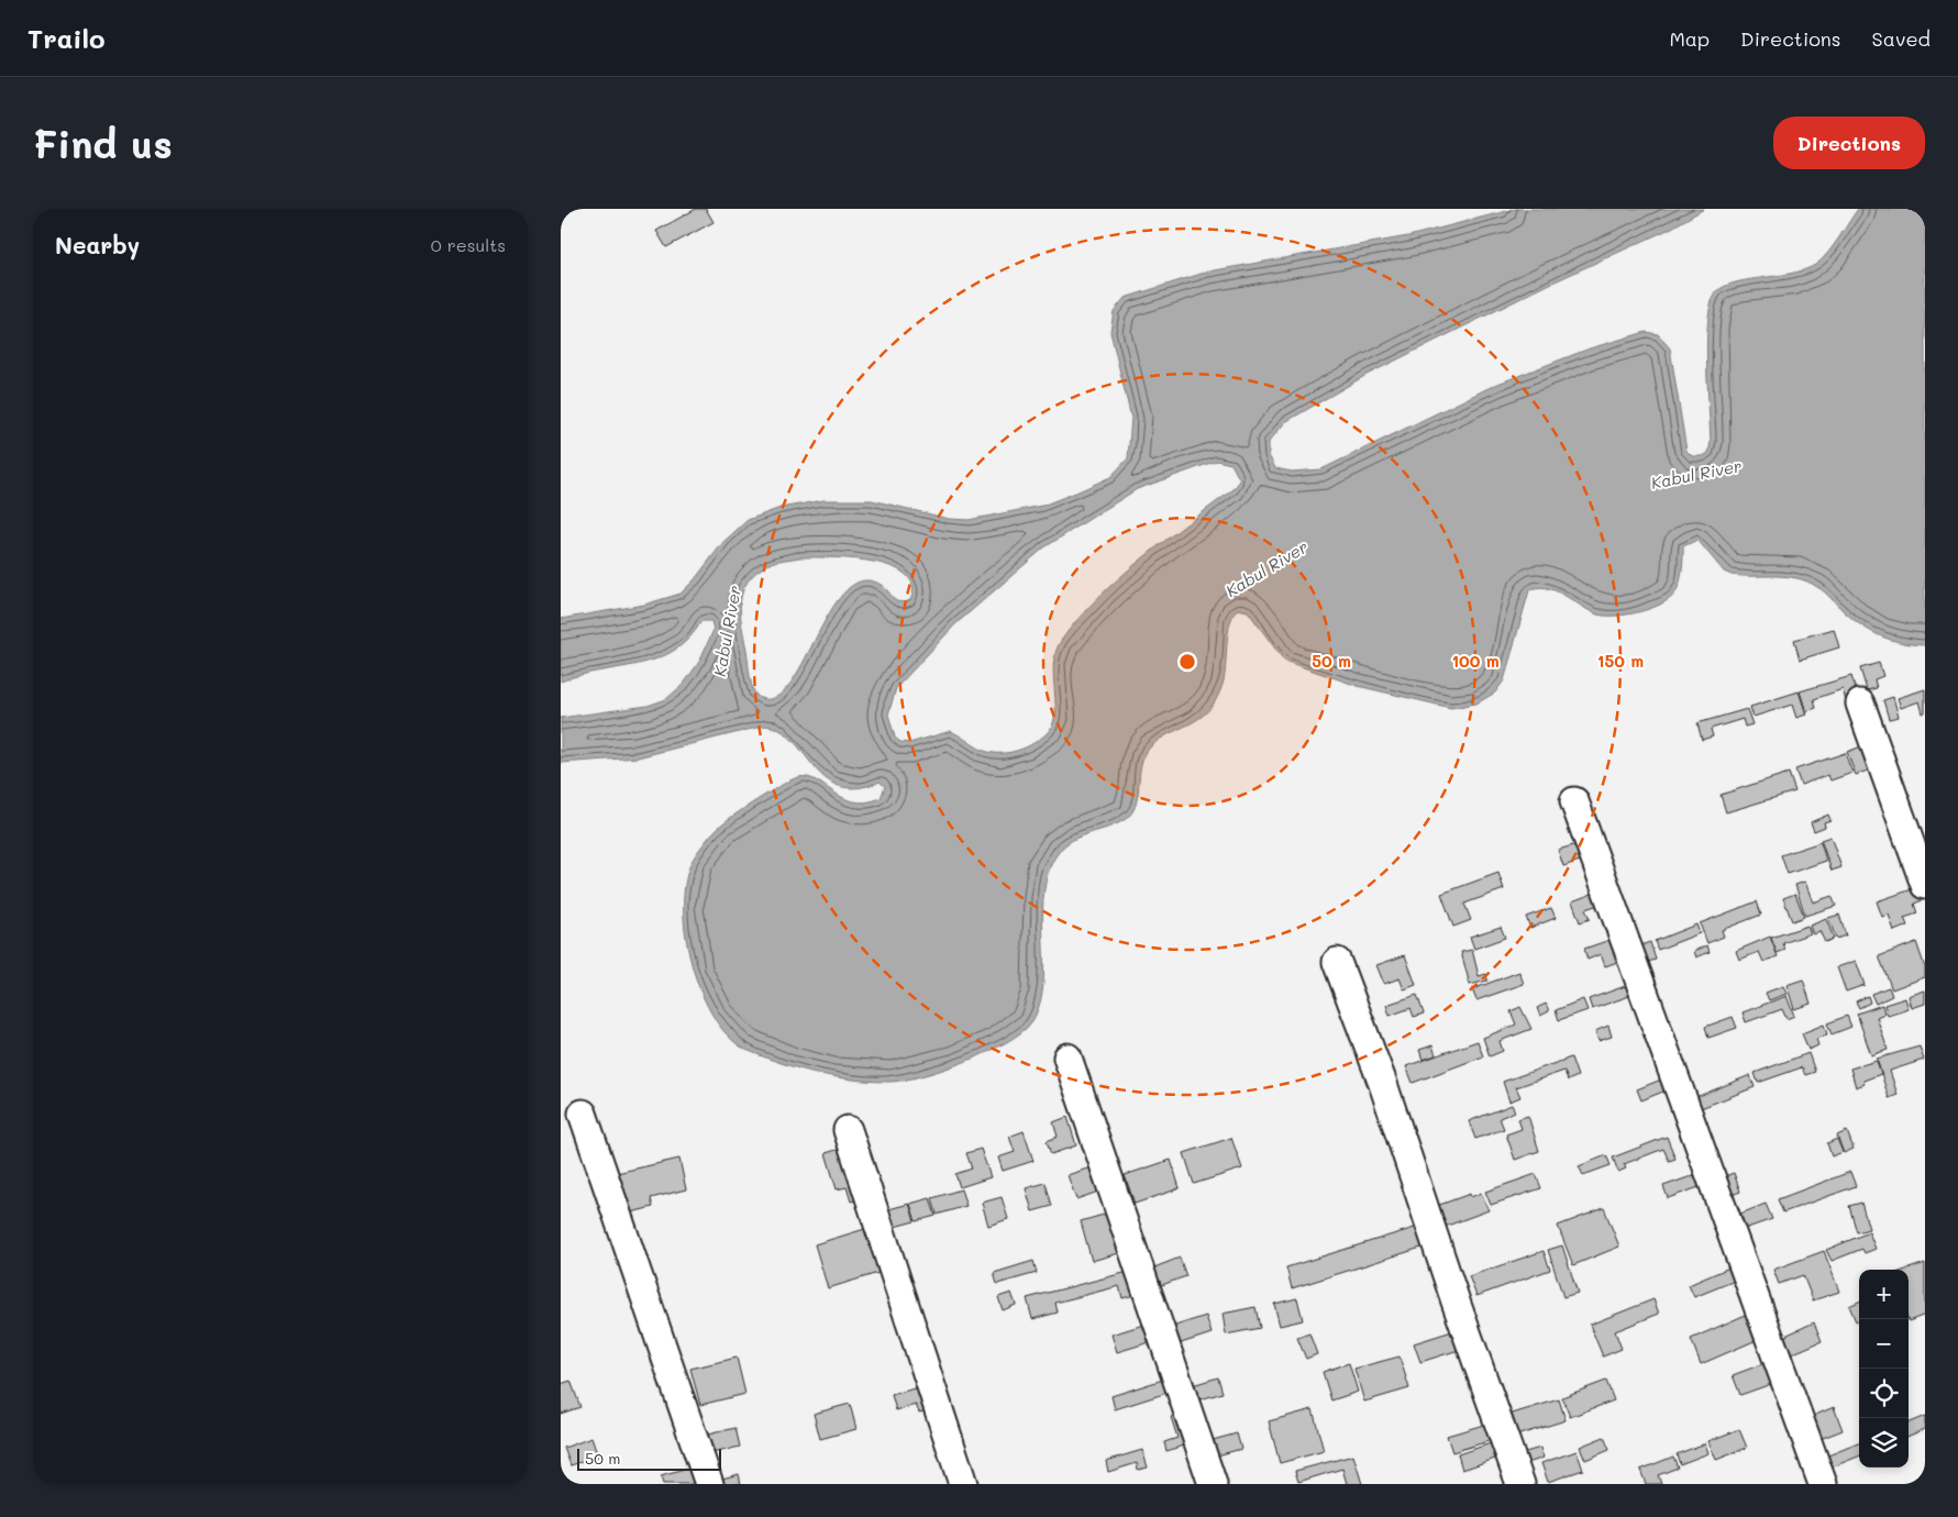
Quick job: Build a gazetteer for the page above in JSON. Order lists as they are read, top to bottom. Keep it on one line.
{"water":["Kabul River"],"scale_bar":"50 m","page":{"header":"Trailo","nav":["Map","Directions","Saved"],"buttons":"Directions","title":"Find us","heading":["Nearby","0 results"],"map_buttons":["+","−"],"scale":"50 m"},"rings":["50 m","100 m","150 m"]}
